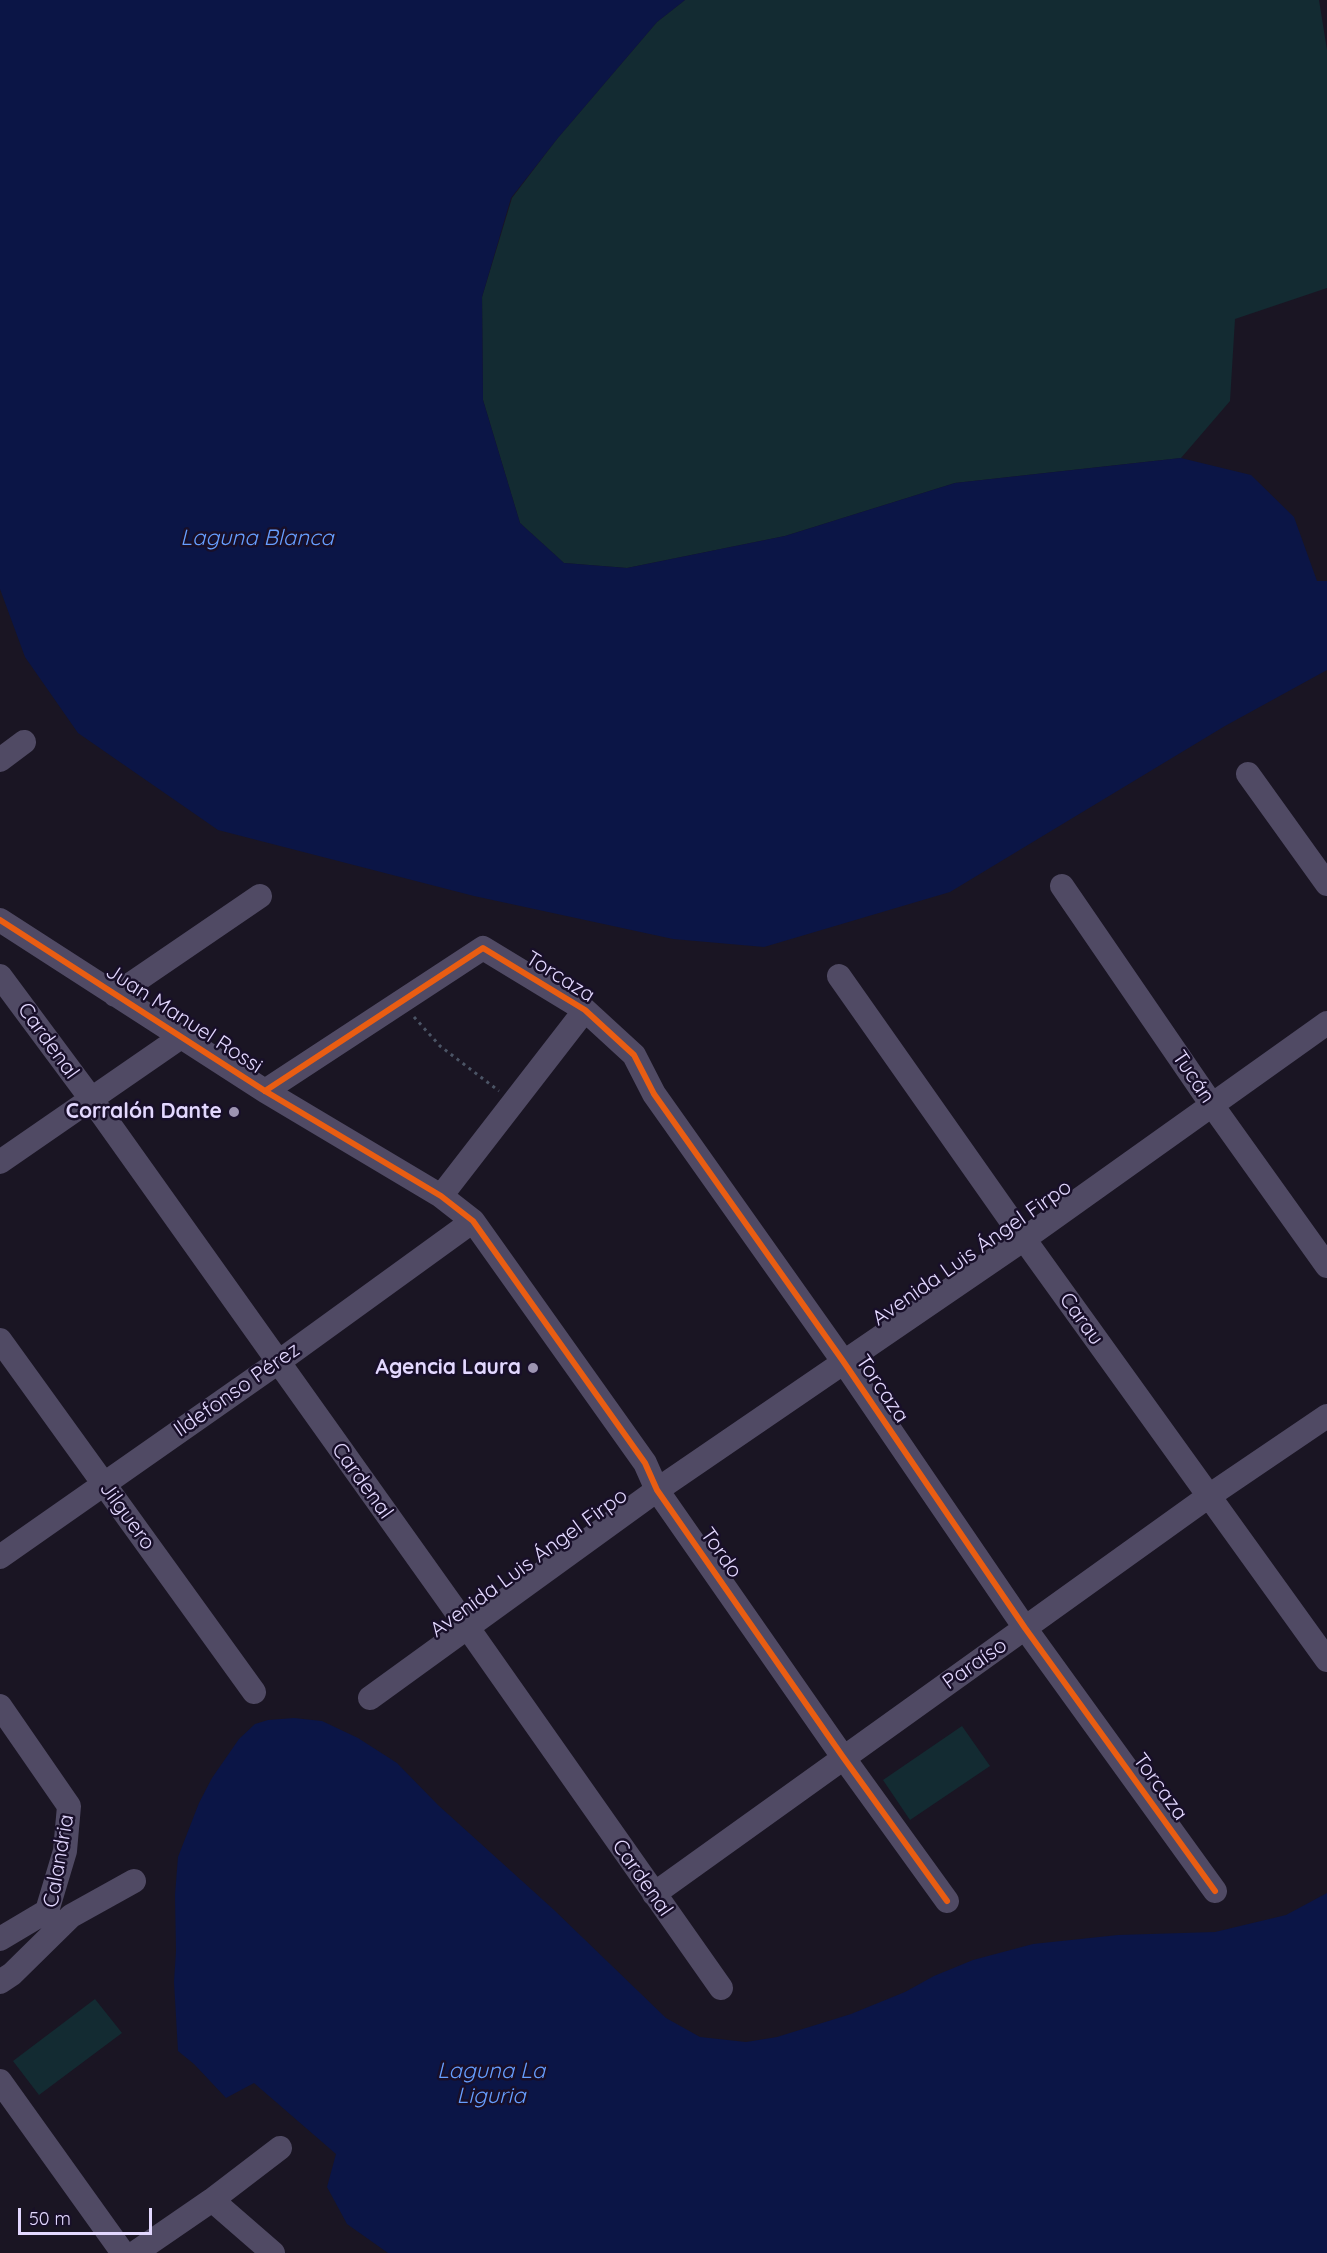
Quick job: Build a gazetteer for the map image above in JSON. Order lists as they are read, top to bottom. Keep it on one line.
{"streets":{"street":["Torcaza","Juan Manuel Rossi","Cardenal","Tucán","Avenida Luis Ángel Firpo","Carau","Ildefonso Pérez","Jilguero","Tordo","Paraíso","Calandria"]},"crossings":[["Torcaza","Avenida Luis Ángel Firpo"],["Torcaza","Paraíso"],["Juan Manuel Rossi","Ildefonso Pérez"],["Juan Manuel Rossi","Tordo"],["Cardenal","Avenida Luis Ángel Firpo"],["Cardenal","Ildefonso Pérez"],["Cardenal","Paraíso"],["Tucán","Avenida Luis Ángel Firpo"],["Avenida Luis Ángel Firpo","Carau"],["Avenida Luis Ángel Firpo","Tordo"],["Carau","Paraíso"],["Ildefonso Pérez","Jilguero"],["Ildefonso Pérez","Tordo"],["Tordo","Paraíso"]],"water":["Laguna Blanca","Laguna La Liguria"],"places":["Corralón Dante","Agencia Laura"],"scale_bar":"50 m"}
